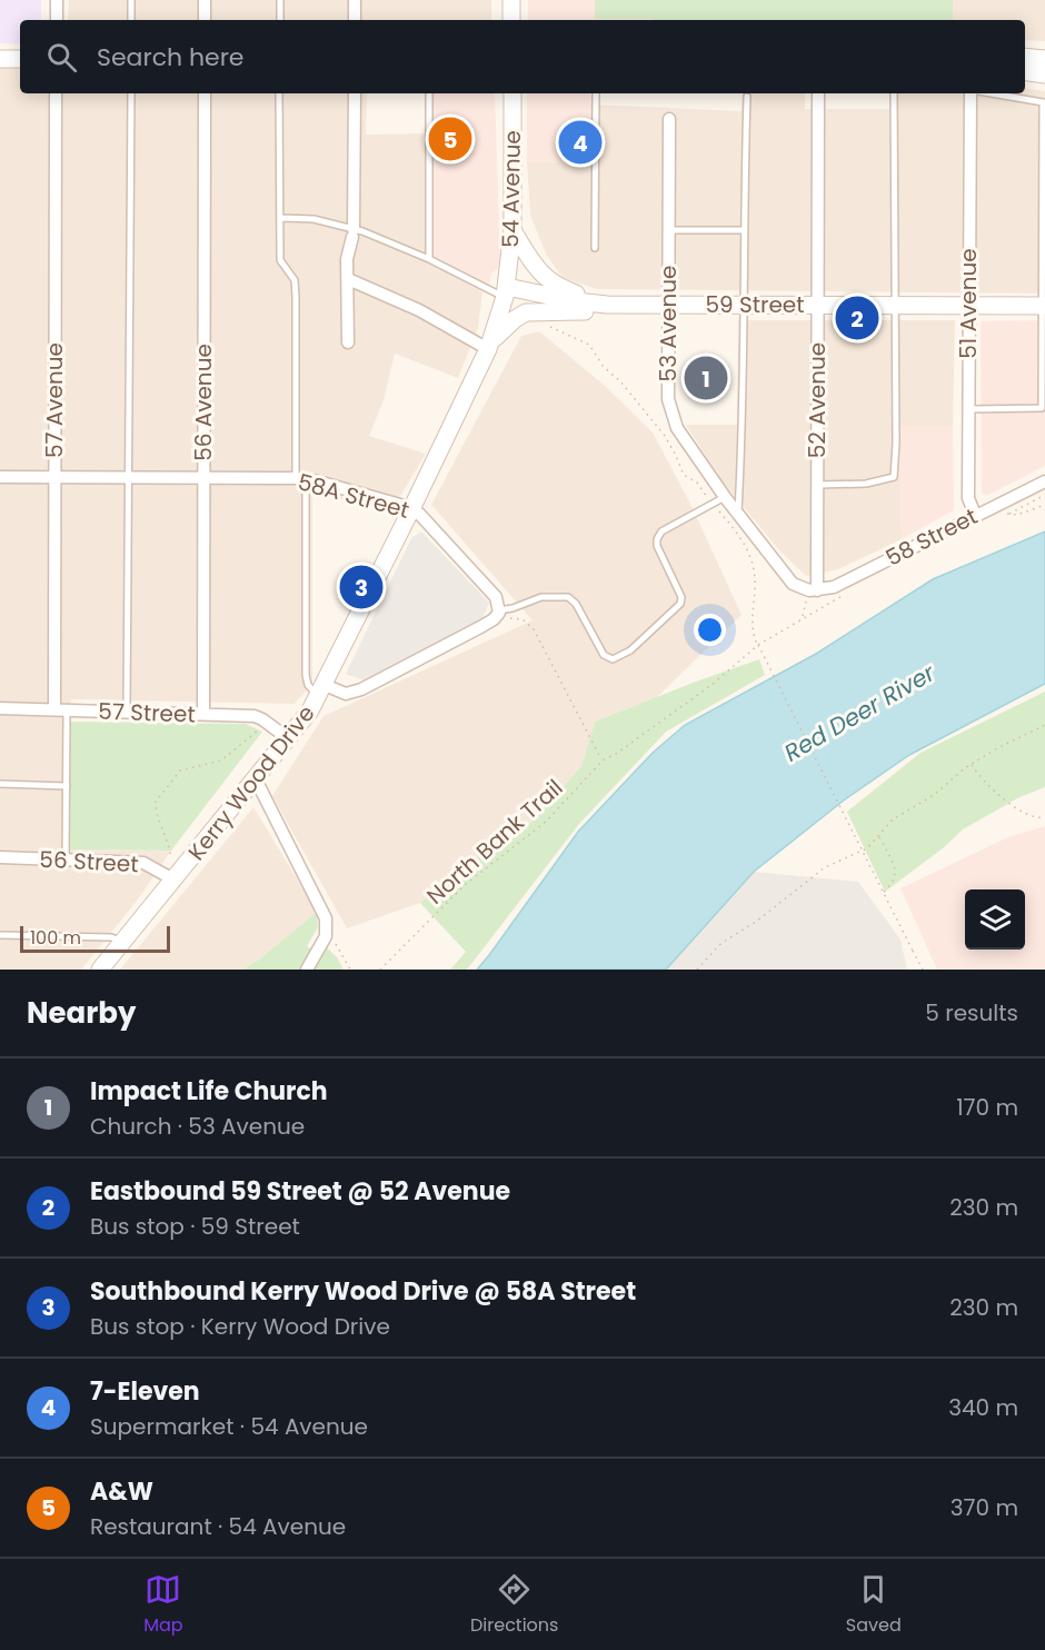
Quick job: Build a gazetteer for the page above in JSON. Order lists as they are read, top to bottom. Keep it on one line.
{"streets":{"street":["54 Avenue","51 Avenue","59 Street","53 Avenue","57 Avenue","52 Avenue","56 Avenue","58A Street","58 Street","57 Street","Kerry Wood Drive","56 Street"],"path":["North Bank Trail"]},"crossings":[["54 Avenue","59 Street"],["54 Avenue","Kerry Wood Drive"],["51 Avenue","59 Street"],["51 Avenue","58 Street"],["59 Street","53 Avenue"],["59 Street","52 Avenue"],["59 Street","Kerry Wood Drive"],["53 Avenue","52 Avenue"],["53 Avenue","58 Street"],["57 Avenue","58A Street"],["57 Avenue","57 Street"],["52 Avenue","58 Street"],["56 Avenue","58A Street"],["56 Avenue","57 Street"],["58A Street","Kerry Wood Drive"],["57 Street","Kerry Wood Drive"],["Kerry Wood Drive","56 Street"]],"water":["Red Deer River"],"scale_bar":"100 m","page":{"search":"Search here","pins":["5","4","2","1","3"],"scale":"100 m","heading":["Nearby","5 results"],"list":[{"mark":"1","name":"Impact Life Church","note":"Church · 53 Avenue","value":"170 m"},{"mark":"2","name":"Eastbound 59 Street @ 52 Avenue","note":"Bus stop · 59 Street","value":"230 m"},{"mark":"3","name":"Southbound Kerry Wood Drive @ 58A Street","note":"Bus stop · Kerry Wood Drive","value":"230 m"},{"mark":"4","name":"7-Eleven","note":"Supermarket · 54 Avenue","value":"340 m"},{"mark":"5","name":"A&W","note":"Restaurant · 54 Avenue","value":"370 m"}],"nav":["Map","Directions","Saved"]}}
